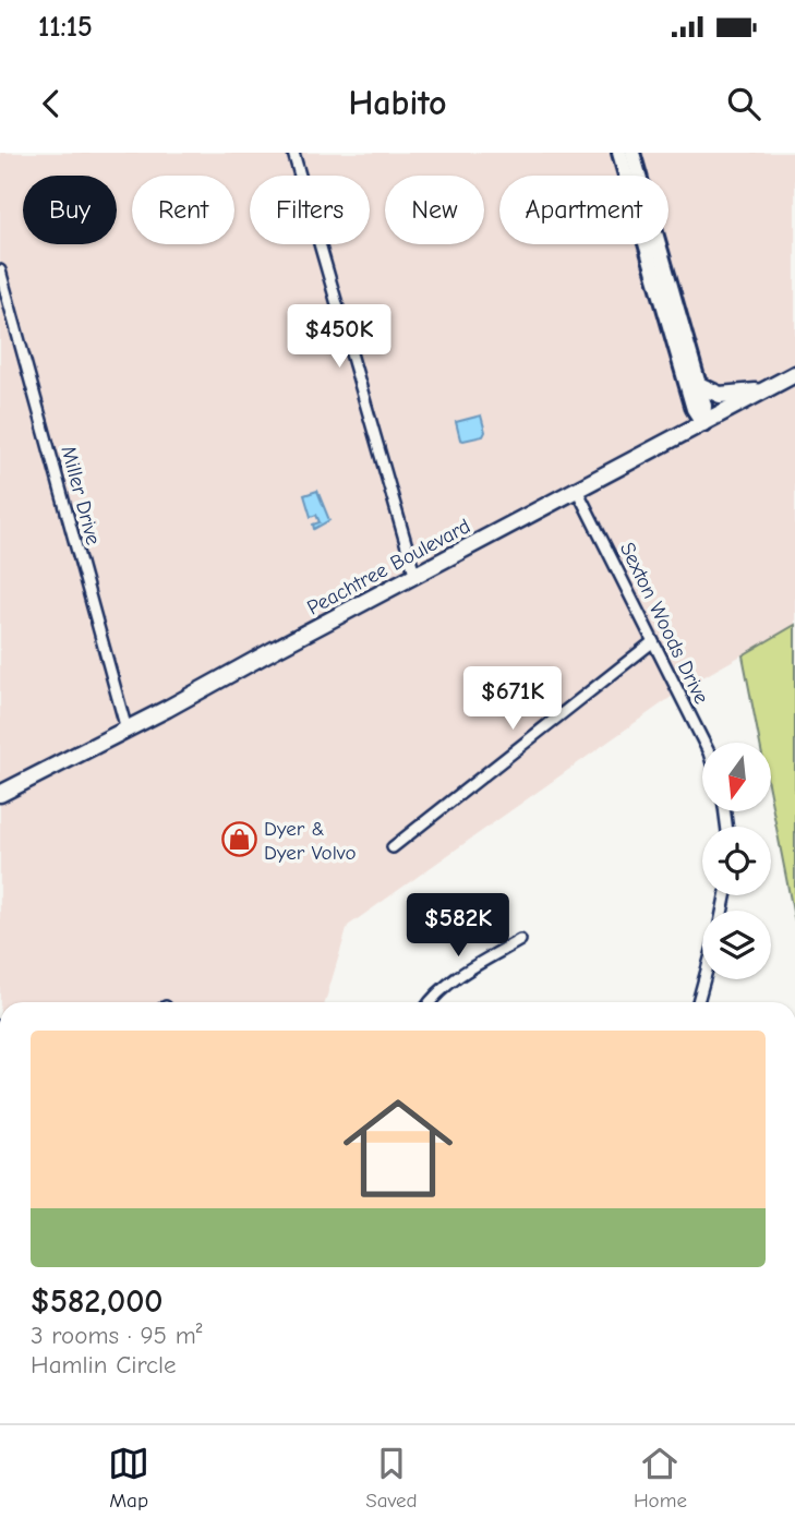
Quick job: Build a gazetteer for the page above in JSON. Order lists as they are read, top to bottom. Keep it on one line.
{"streets":{"highway":["Peachtree Boulevard"],"street":["Miller Drive","Sexton Woods Drive"]},"crossings":[["Miller Drive","Peachtree Boulevard"],["Peachtree Boulevard","Sexton Woods Drive"]],"places":{"shop":["Dyer & Dyer Volvo"]},"north":"bottom","page":{"status":"11:15","header":"Habito","chip":["Buy","Rent","Filters","New","Apartment"],"price":["$450K","$671K","$582K"],"list":[{"name":"$582,000","note":"3 rooms · 95 m² · Hamlin Circle"}],"tabs":["Map","Saved","Home"]}}
